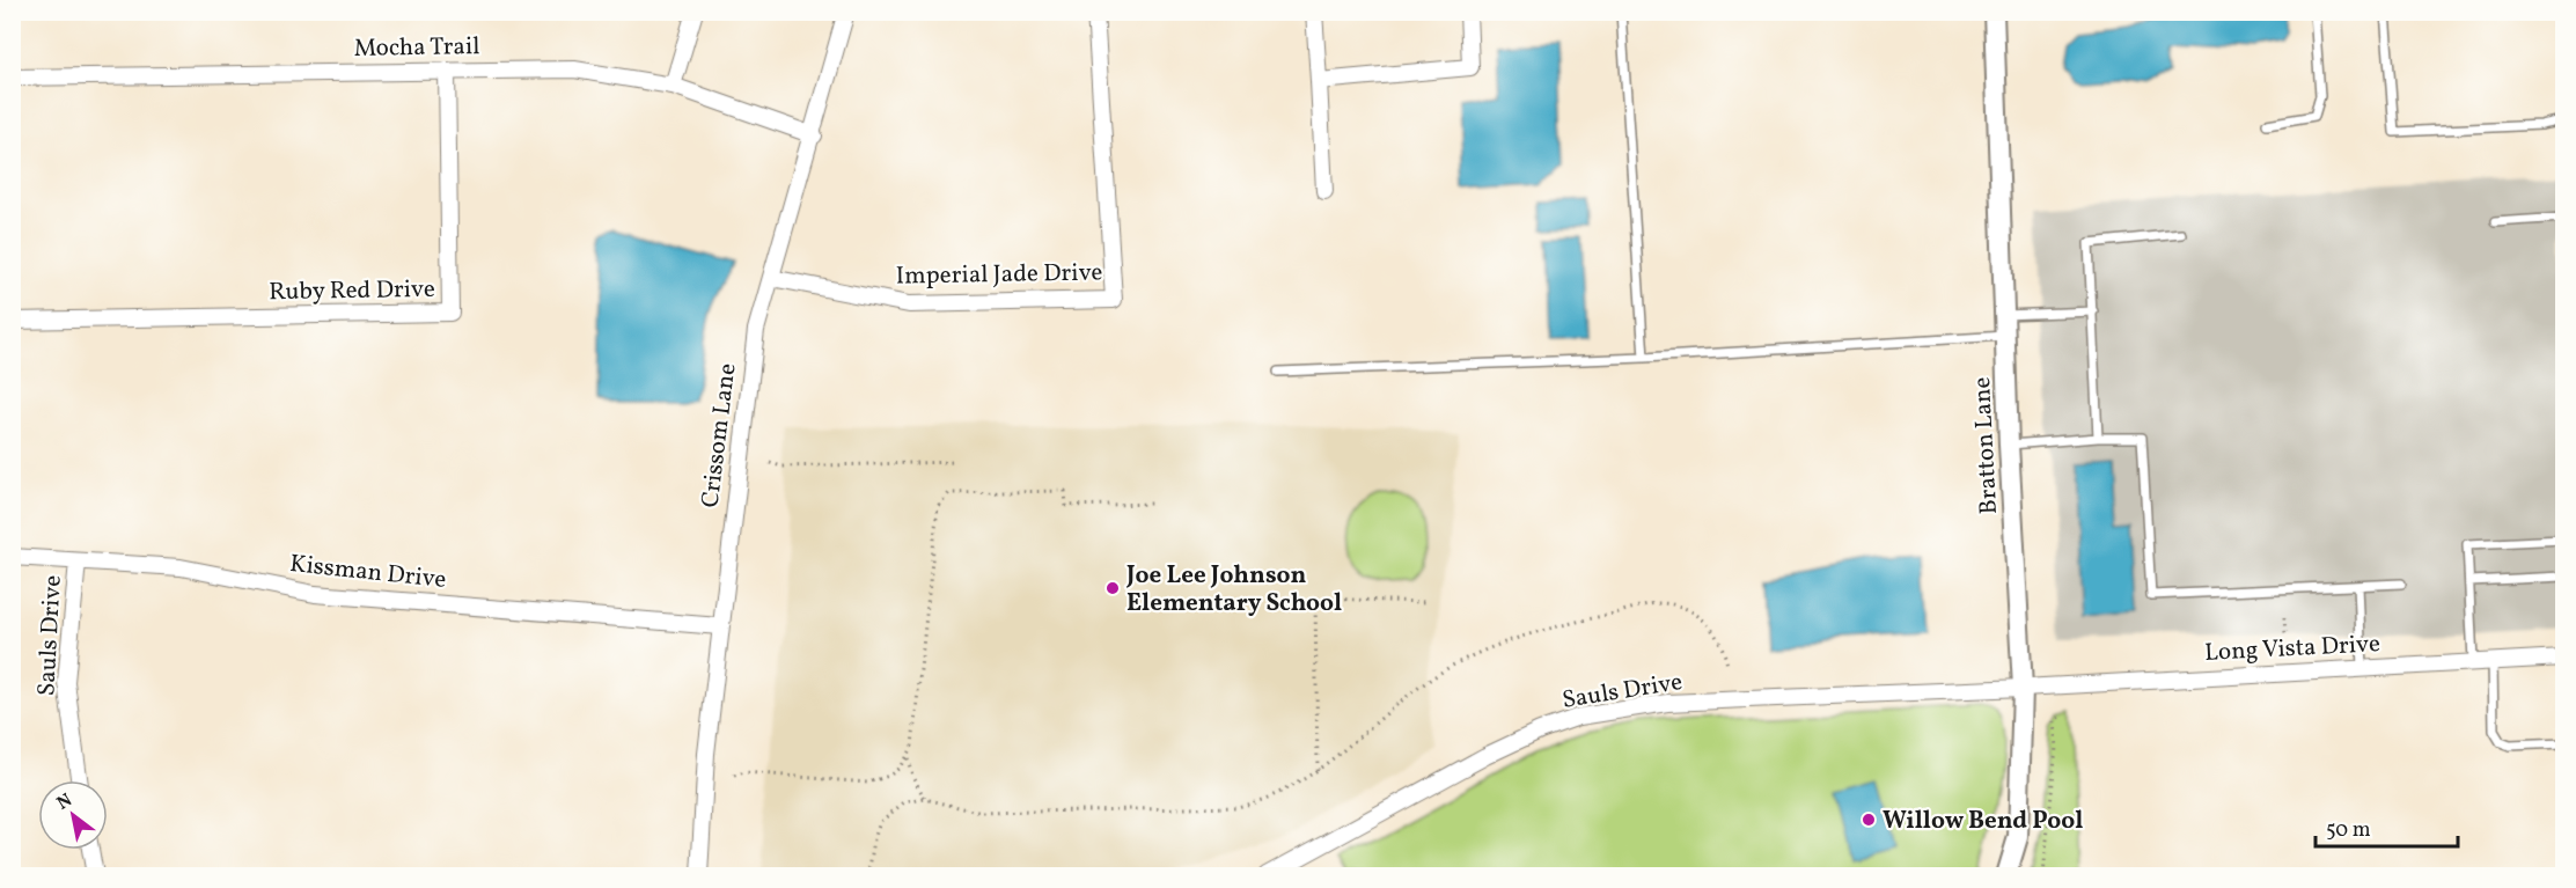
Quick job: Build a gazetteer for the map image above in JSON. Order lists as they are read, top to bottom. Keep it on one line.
{"streets":{"street":["Mocha Trail","Imperial Jade Drive","Ruby Red Drive","Crissom Lane","Bratton Lane","Kissman Drive","Sauls Drive","Long Vista Drive"]},"crossings":[["Mocha Trail","Ruby Red Drive"],["Mocha Trail","Crissom Lane"],["Imperial Jade Drive","Crissom Lane"],["Crissom Lane","Kissman Drive"],["Bratton Lane","Sauls Drive"],["Bratton Lane","Long Vista Drive"],["Kissman Drive","Sauls Drive"],["Sauls Drive","Long Vista Drive"]],"places":["Joe Lee Johnson Elementary School","Willow Bend Pool"],"scale_bar":"50 m","north":"top left"}
